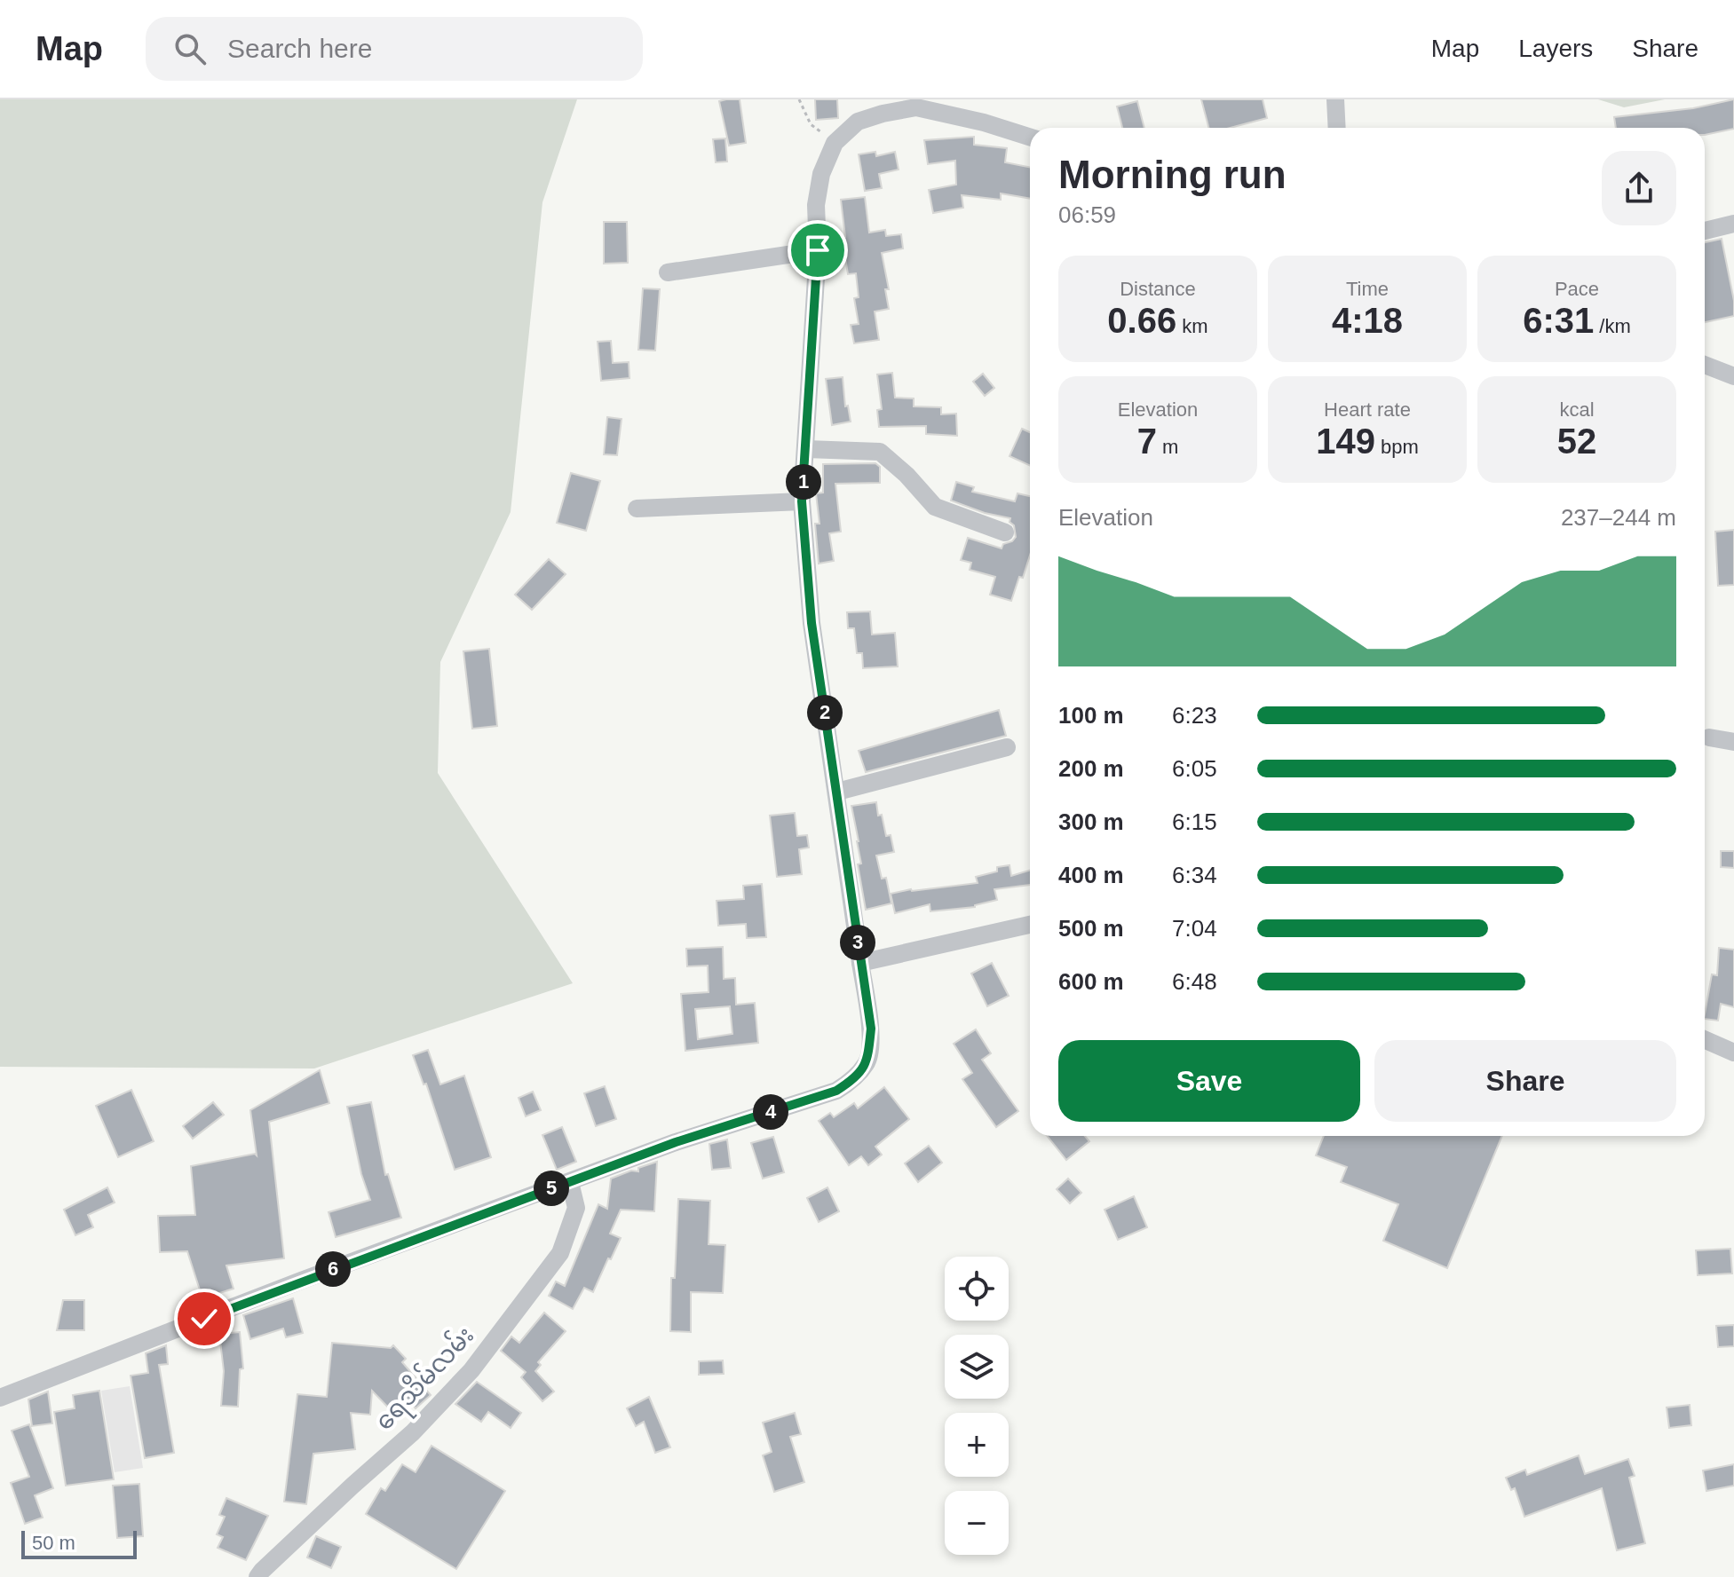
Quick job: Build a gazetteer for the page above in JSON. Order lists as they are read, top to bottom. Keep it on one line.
{"streets":{"street":["ရေသိမ်လမ်း"]},"scale_bar":"50 m","page":{"header":"Map","search":"Search here","nav":["Map","Layers","Share"],"heading":["Morning run","06:59"],"stats":[["Distance","0.66 km"],["Time","4:18"],["Pace","6:31 /km"],["Elevation","7 m"],["Heart rate","149 bpm"],["kcal","52"]],"pins":["1","2","3","4","5","6"],"chart":["Elevation","237–244 m"],"list":[{"name":"100 m","note":"6:23"},{"name":"200 m","note":"6:05"},{"name":"300 m","note":"6:15"},{"name":"400 m","note":"6:34"},{"name":"500 m","note":"7:04"},{"name":"600 m","note":"6:48"}],"buttons":["Save","Share"],"map_buttons":["+","−"],"scale":"50 m"}}
